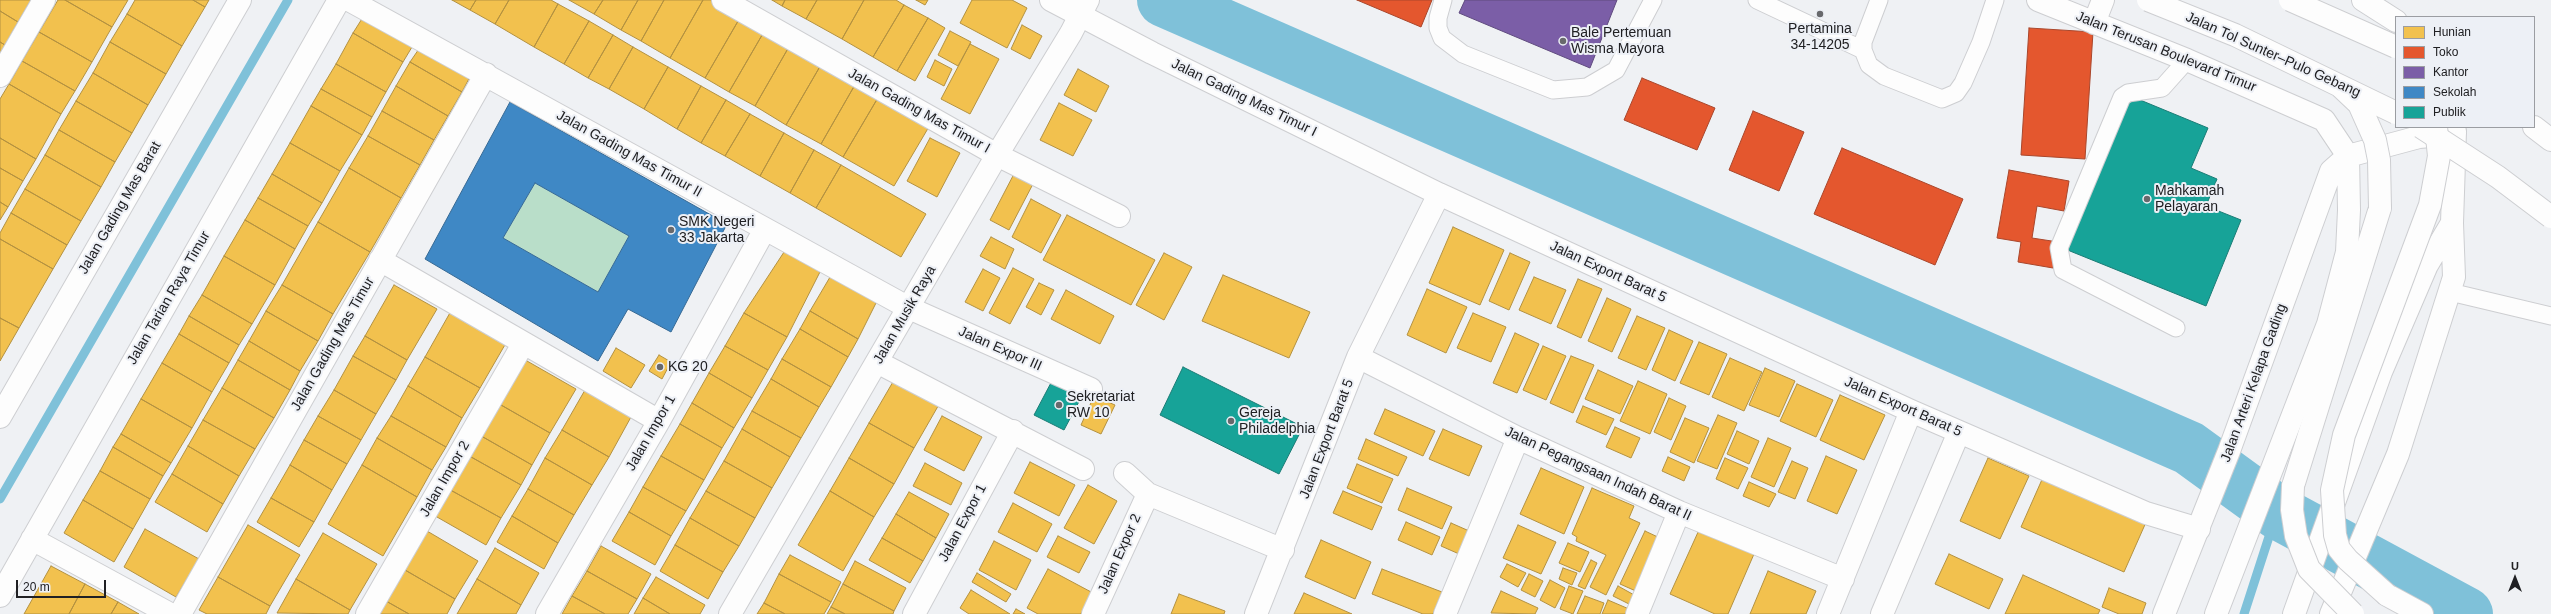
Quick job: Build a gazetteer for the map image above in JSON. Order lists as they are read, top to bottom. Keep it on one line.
{"streets":{"main road":["Jalan Terusan Boulevard Timur","Jalan Tol Sunter–Pulo Gebang","Jalan Gading Mas Timur I","Jalan Gading Mas Timur II","Jalan Gading Mas Barat","Jalan Export Barat 5","Jalan Tarian Raya Timur","Jalan Musik Raya","Jalan Gading Mas Timur","Jalan Expor III","Jalan Arteri Kelapa Gading","Jalan Impor 1","Jalan Pegangsaan Indah Barat II","Jalan Impor 2","Jalan Expor 1","Jalan Expor 2"]},"crossings":[["Jalan Terusan Boulevard Timur","Jalan Arteri Kelapa Gading"],["Jalan Gading Mas Timur I","Jalan Export Barat 5"],["Jalan Gading Mas Timur I","Jalan Musik Raya"],["Jalan Gading Mas Timur II","Jalan Musik Raya"],["Jalan Gading Mas Timur II","Jalan Gading Mas Timur"],["Jalan Gading Mas Timur II","Jalan Expor III"],["Jalan Gading Mas Timur II","Jalan Impor 1"],["Jalan Export Barat 5","Jalan Arteri Kelapa Gading"],["Jalan Export Barat 5","Jalan Pegangsaan Indah Barat II"],["Jalan Musik Raya","Jalan Expor III"]],"places":["Pertamina 34-14205","Bale Pertemuan Wisma Mayora","Mahkamah Pelayaran","SMK Negeri 33 Jakarta","KG 20","Sekretariat RW 10","Gereja Philadelphia"],"legend":["Hunian","Toko","Kantor","Sekolah","Publik"],"scale_bar":"20 m","north":"top"}
